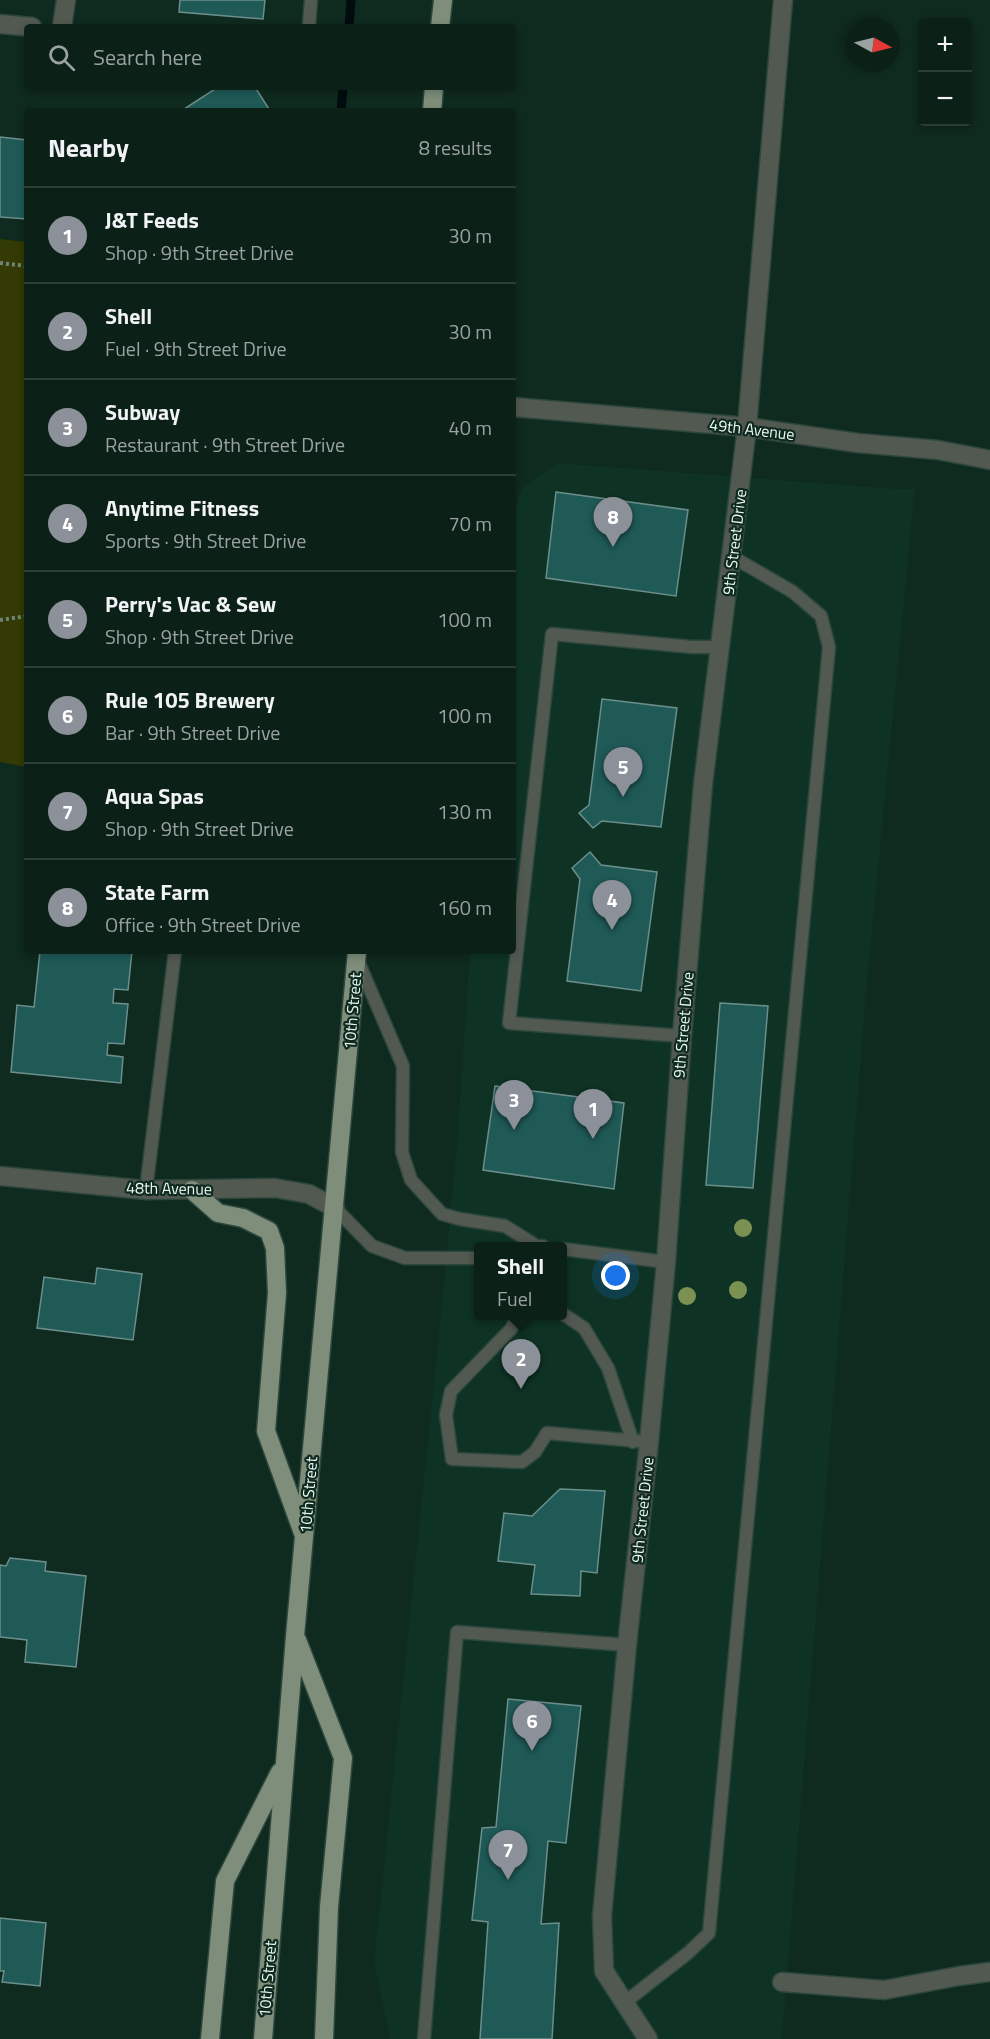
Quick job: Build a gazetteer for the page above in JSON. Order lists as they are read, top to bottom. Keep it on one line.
{"streets":{"main road":["10th Street"],"street":["49th Avenue","9th Street Drive","48th Avenue"]},"crossings":[["49th Avenue","9th Street Drive"],["10th Street","48th Avenue"]],"north":"right","page":{"map_buttons":["+","−"],"search":"Search here","heading":["Nearby","8 results"],"list":[{"mark":"1","name":"J&T Feeds","note":"Shop · 9th Street Drive","value":"30 m"},{"mark":"2","name":"Shell","note":"Fuel · 9th Street Drive","value":"30 m"},{"mark":"3","name":"Subway","note":"Restaurant · 9th Street Drive","value":"40 m"},{"mark":"4","name":"Anytime Fitness","note":"Sports · 9th Street Drive","value":"70 m"},{"mark":"5","name":"Perry's Vac & Sew","note":"Shop · 9th Street Drive","value":"100 m"},{"mark":"6","name":"Rule 105 Brewery","note":"Bar · 9th Street Drive","value":"100 m"},{"mark":"7","name":"Aqua Spas","note":"Shop · 9th Street Drive","value":"130 m"},{"mark":"8","name":"State Farm","note":"Office · 9th Street Drive","value":"160 m"}],"pins":["8","5","4","3","1","2","6","7"],"popup":["Shell","Fuel"]}}
